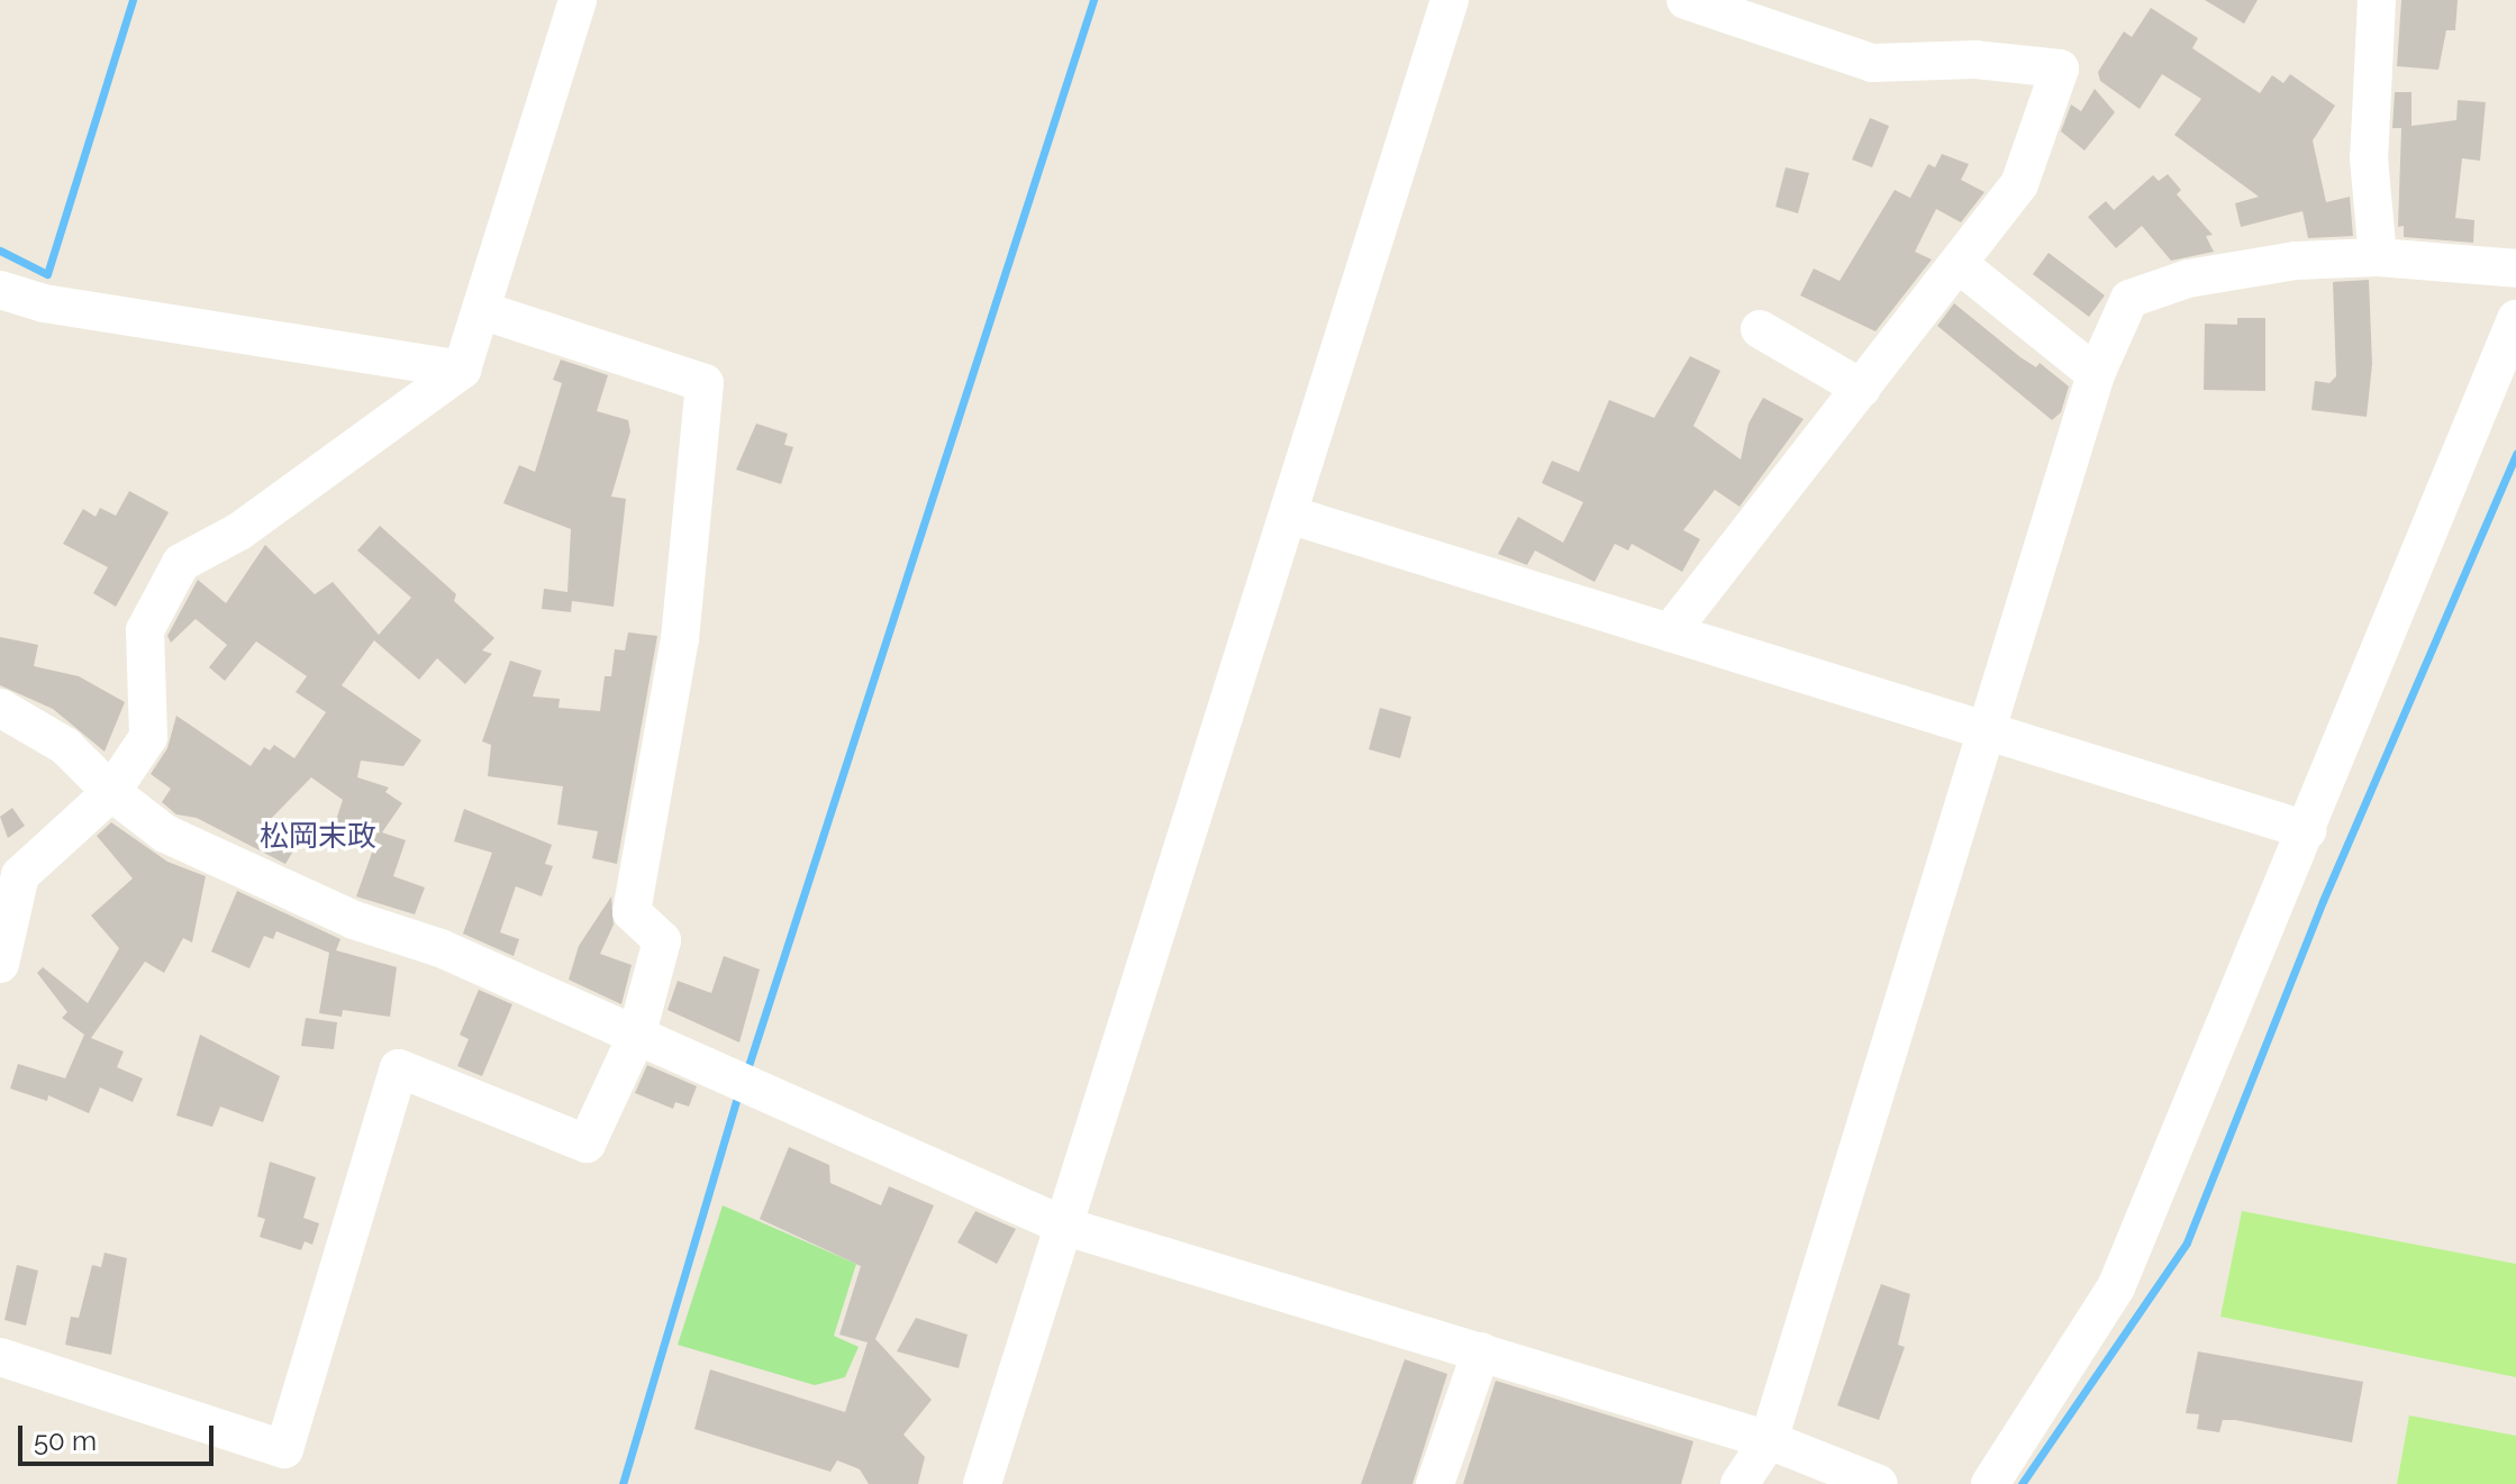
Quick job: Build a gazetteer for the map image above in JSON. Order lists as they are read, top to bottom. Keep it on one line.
{"districts":["松岡末政"],"scale_bar":"50 m"}
